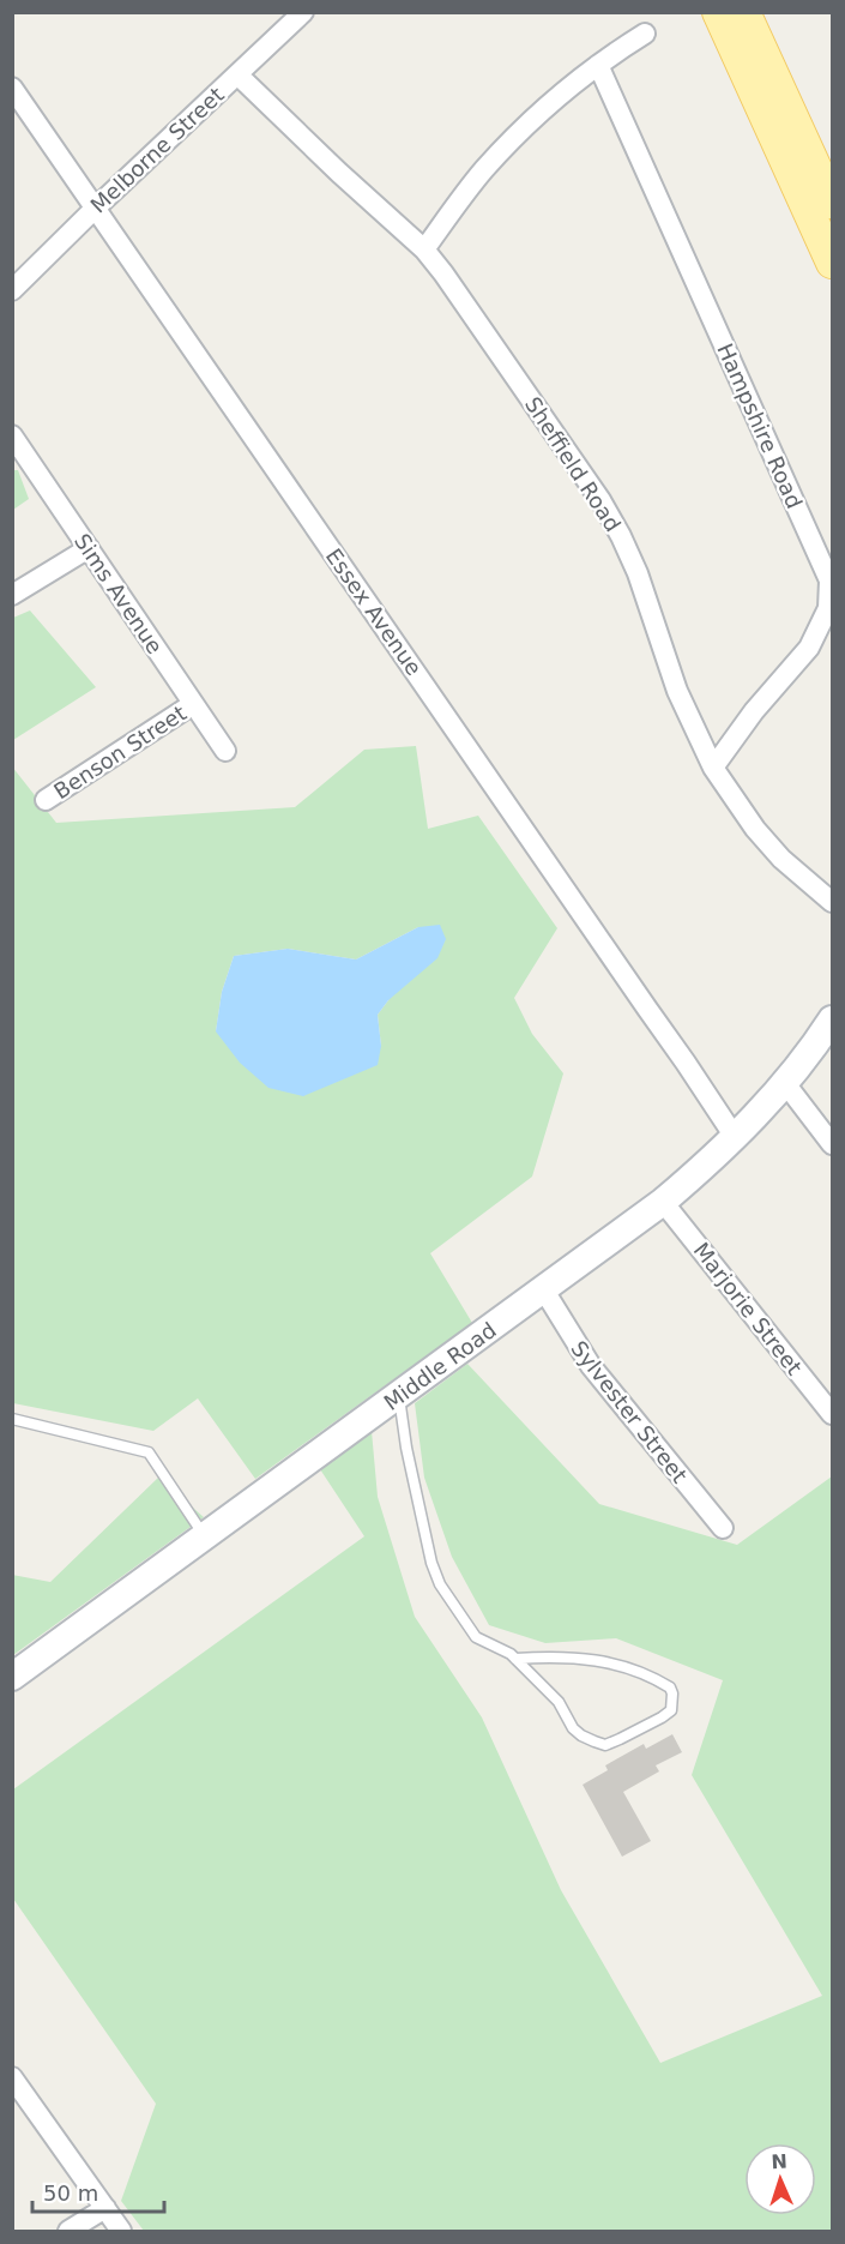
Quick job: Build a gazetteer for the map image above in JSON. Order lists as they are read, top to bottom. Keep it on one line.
{"streets":{"main road":["Middle Road"],"street":["Melborne Street","Hampshire Road","Sheffield Road","Sims Avenue","Essex Avenue","Benson Street","Marjorie Street","Sylvester Street"]},"crossings":[["Melborne Street","Sheffield Road"],["Melborne Street","Essex Avenue"],["Hampshire Road","Sheffield Road"],["Sims Avenue","Benson Street"],["Essex Avenue","Middle Road"],["Marjorie Street","Middle Road"],["Middle Road","Sylvester Street"]],"scale_bar":"50 m","north":"top"}
